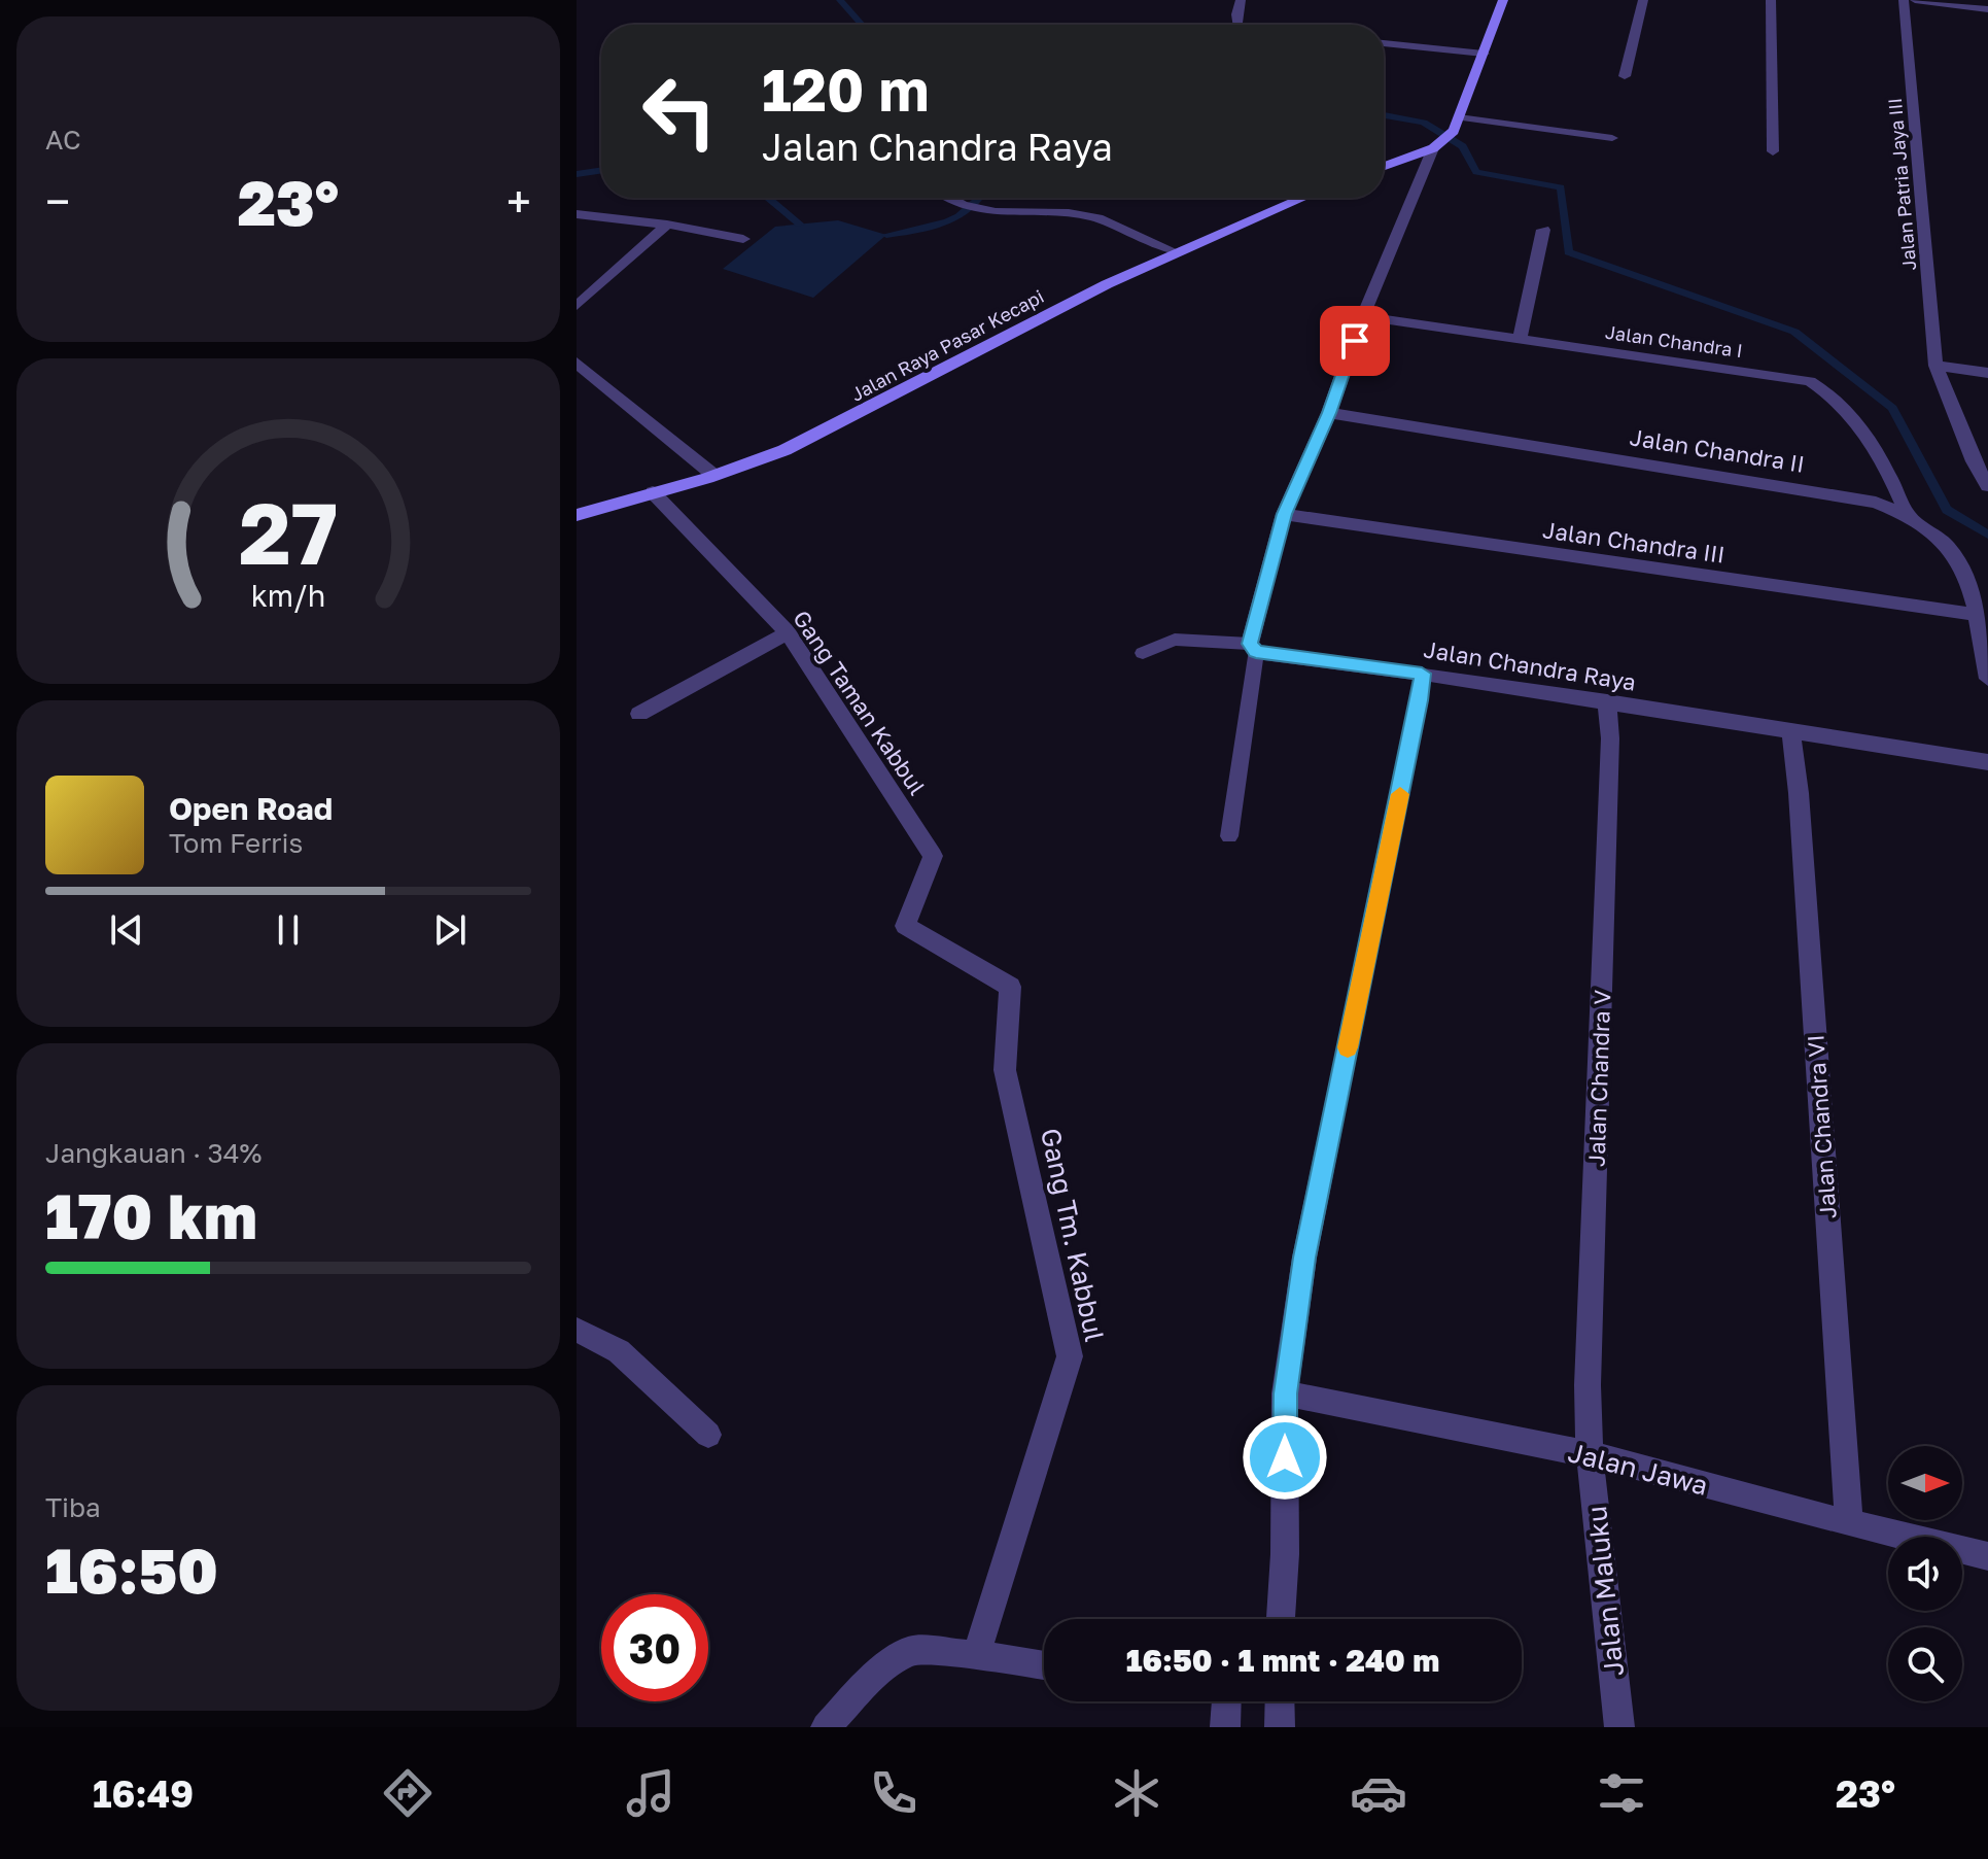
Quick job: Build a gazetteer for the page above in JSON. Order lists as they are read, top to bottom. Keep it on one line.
{"streets":{"street":["Jalan Patria Jaya III","Jalan Chandra I","Jalan Raya Pasar Kecapi","Jalan Chandra II","Jalan Chandra III","Jalan Chandra Raya","Gang Taman Kabbul","Jalan Chandra V","Jalan Chandra VI","Gang Tm. Kabbul","Jalan Jawa","Jalan Maluku"]},"crossings":[["Jalan Chandra I","Jalan Chandra II"],["Jalan Raya Pasar Kecapi","Gang Taman Kabbul"],["Jalan Chandra II","Jalan Chandra III"],["Jalan Chandra Raya","Jalan Chandra V"],["Jalan Chandra Raya","Jalan Chandra VI"],["Gang Taman Kabbul","Gang Tm. Kabbul"],["Jalan Chandra V","Jalan Jawa"],["Jalan Chandra V","Jalan Maluku"],["Jalan Chandra VI","Jalan Jawa"],["Jalan Jawa","Jalan Maluku"]],"north":"right","page":{"tile":["AC",["Jangkauan · 34%","170 km"],["Tiba","16:50"]],"turn":["120 m","Jalan Chandra Raya"],"heat":["−","23°","+"],"song":["Open Road","Tom Ferris"],"limit":"30","trip":"16:50 · 1 mnt · 240 m","tabs":["16:49","23°"],"gauge":["27","km/h"]}}
